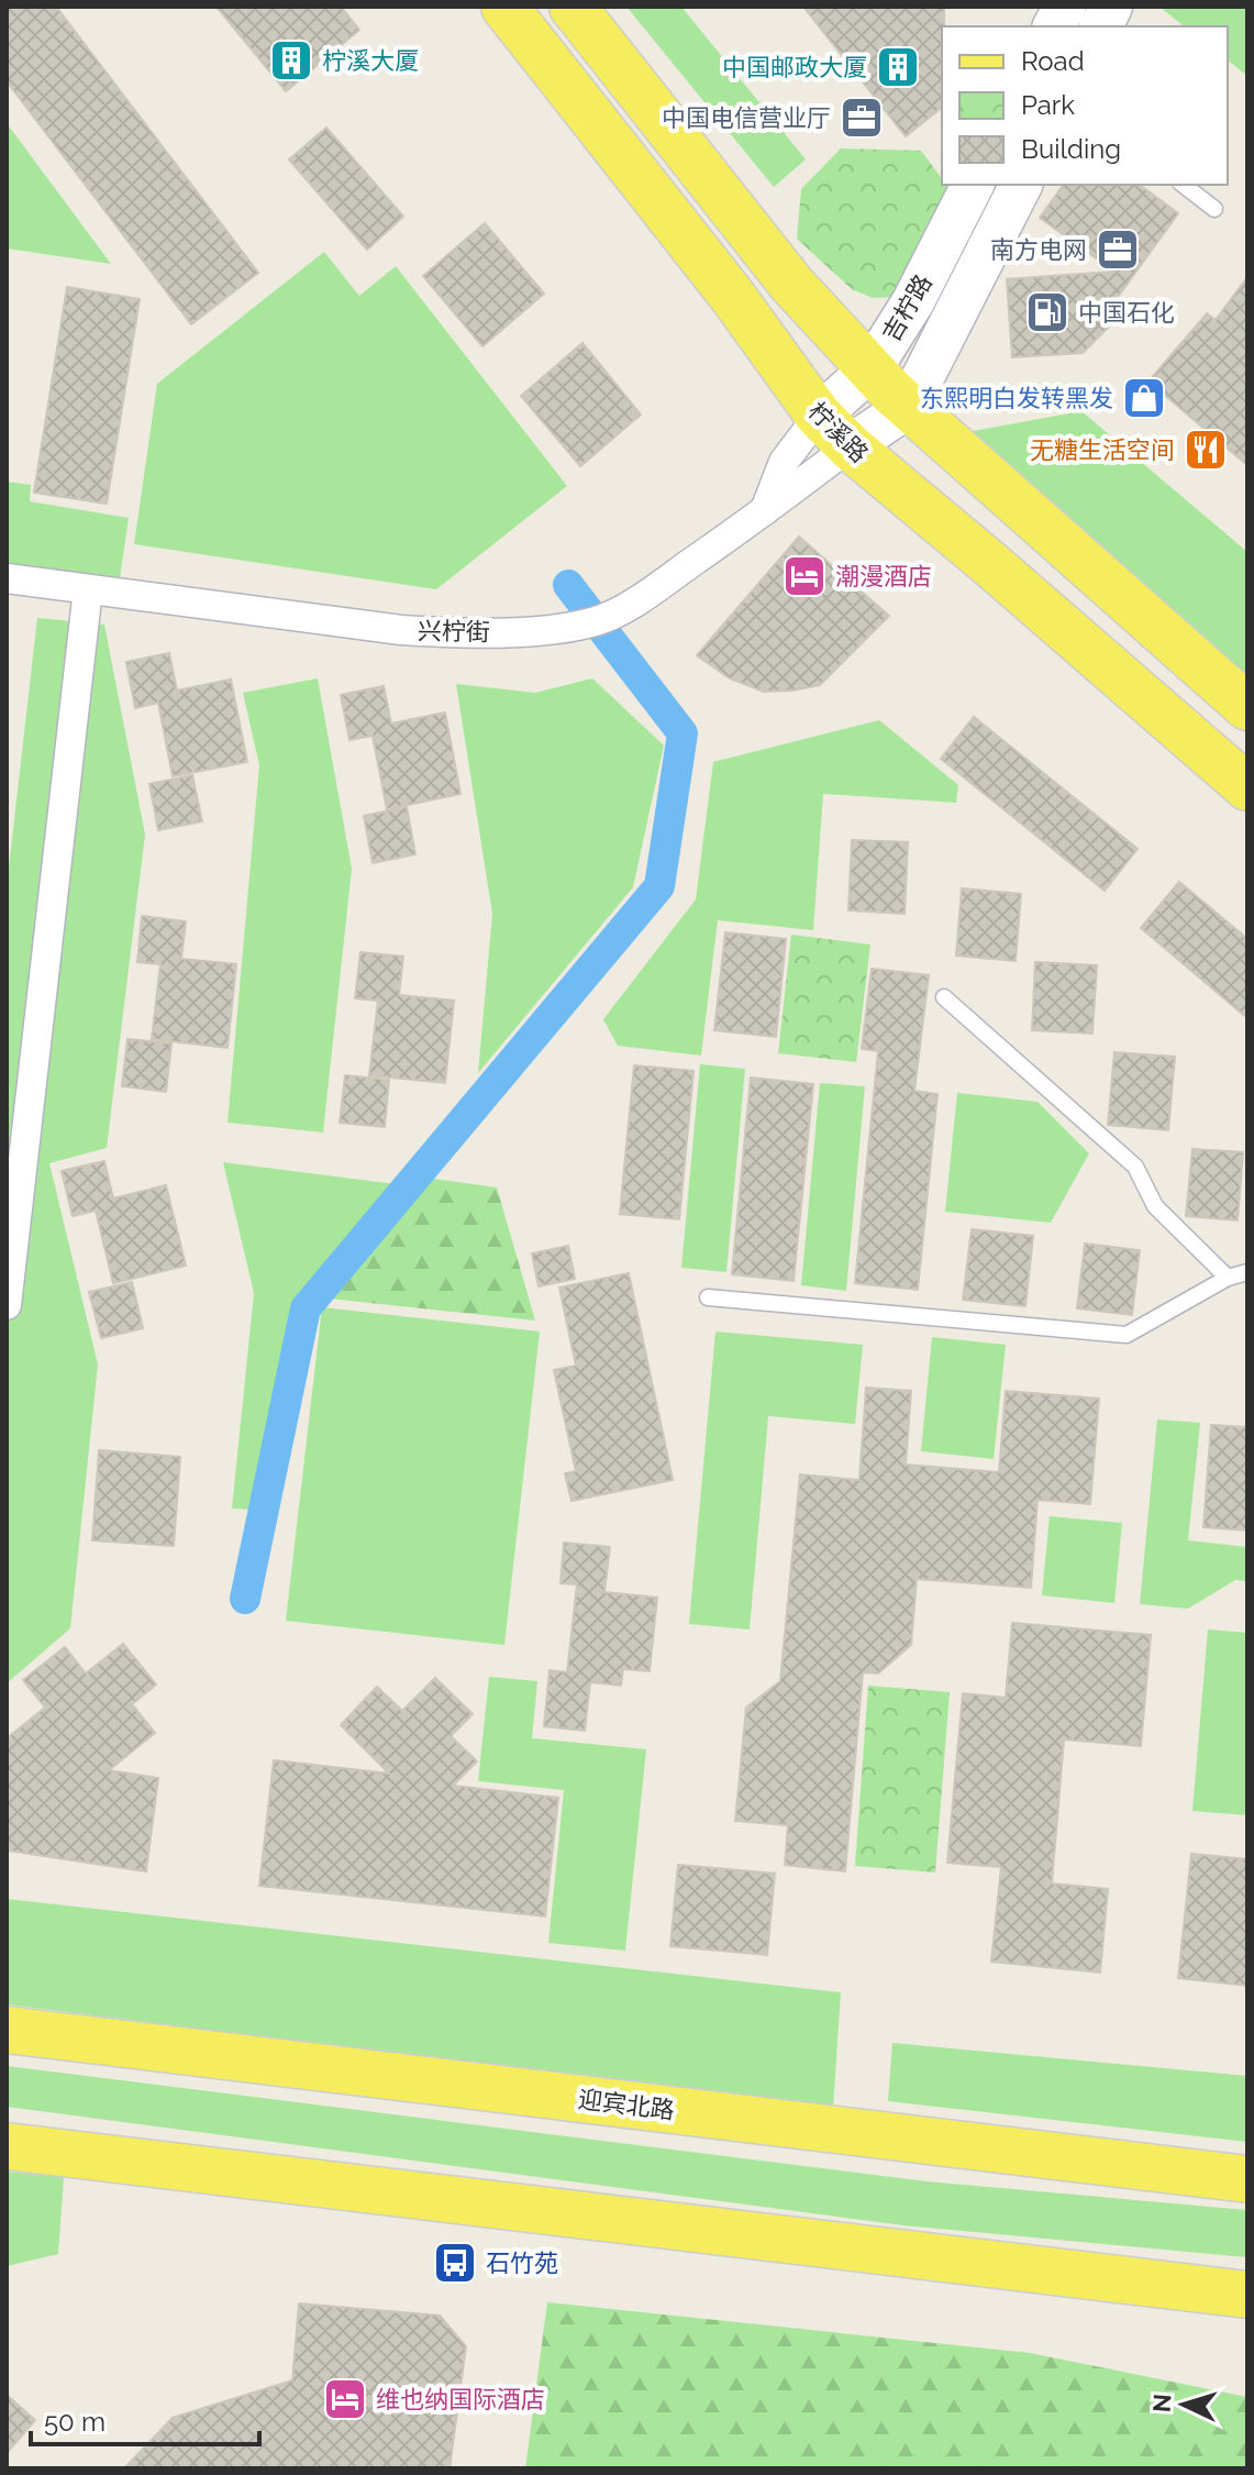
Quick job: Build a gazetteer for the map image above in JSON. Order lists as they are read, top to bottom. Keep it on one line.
{"streets":{"main road":["吉柠路","柠溪路","迎宾北路"],"street":["兴柠街"]},"crossings":[["吉柠路","柠溪路"],["吉柠路","兴柠街"],["柠溪路","兴柠街"]],"places":{"building":["柠溪大厦","中国邮政大厦"],"office":["中国电信营业厅","南方电网"],"fuel station":["中国石化"],"shop":["东熙明白发转黑发"],"restaurant":["无糖生活空间"],"hotel":["潮漫酒店","维也纳国际酒店"],"bus stop":["石竹苑"]},"legend":["Road","Park","Building"],"scale_bar":"50 m","north":"left"}
